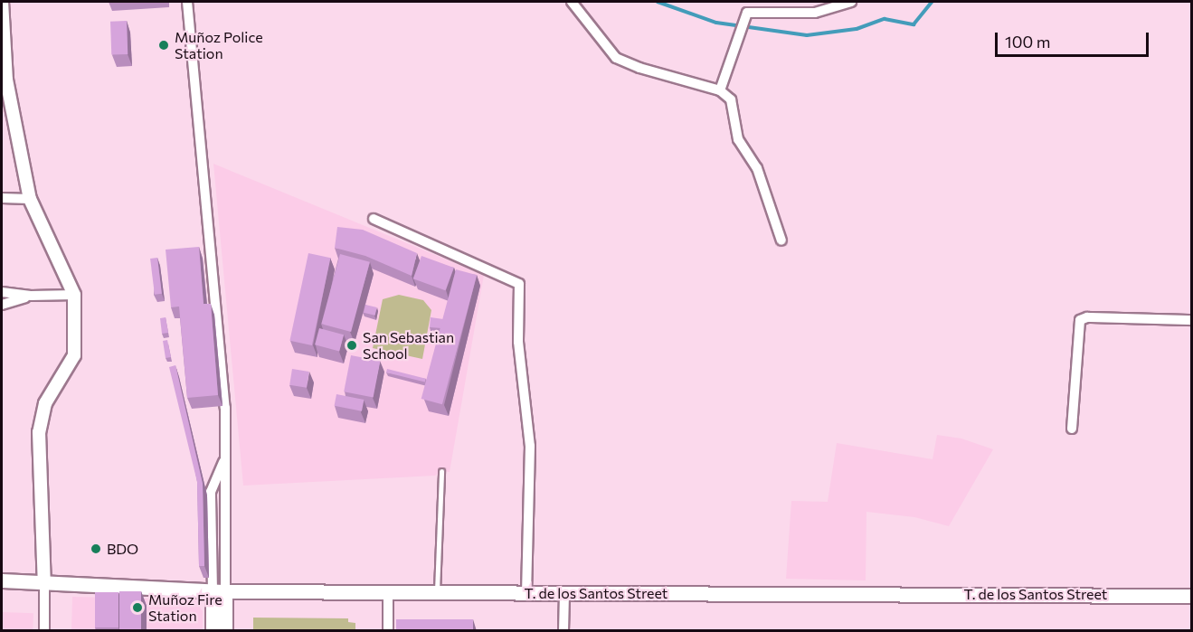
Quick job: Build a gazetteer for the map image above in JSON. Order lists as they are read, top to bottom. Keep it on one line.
{"streets":{"main road":["T. de los Santos Street"]},"places":["Muñoz Police Station","San Sebastian School","BDO","Muñoz Fire Station"],"scale_bar":"100 m"}
